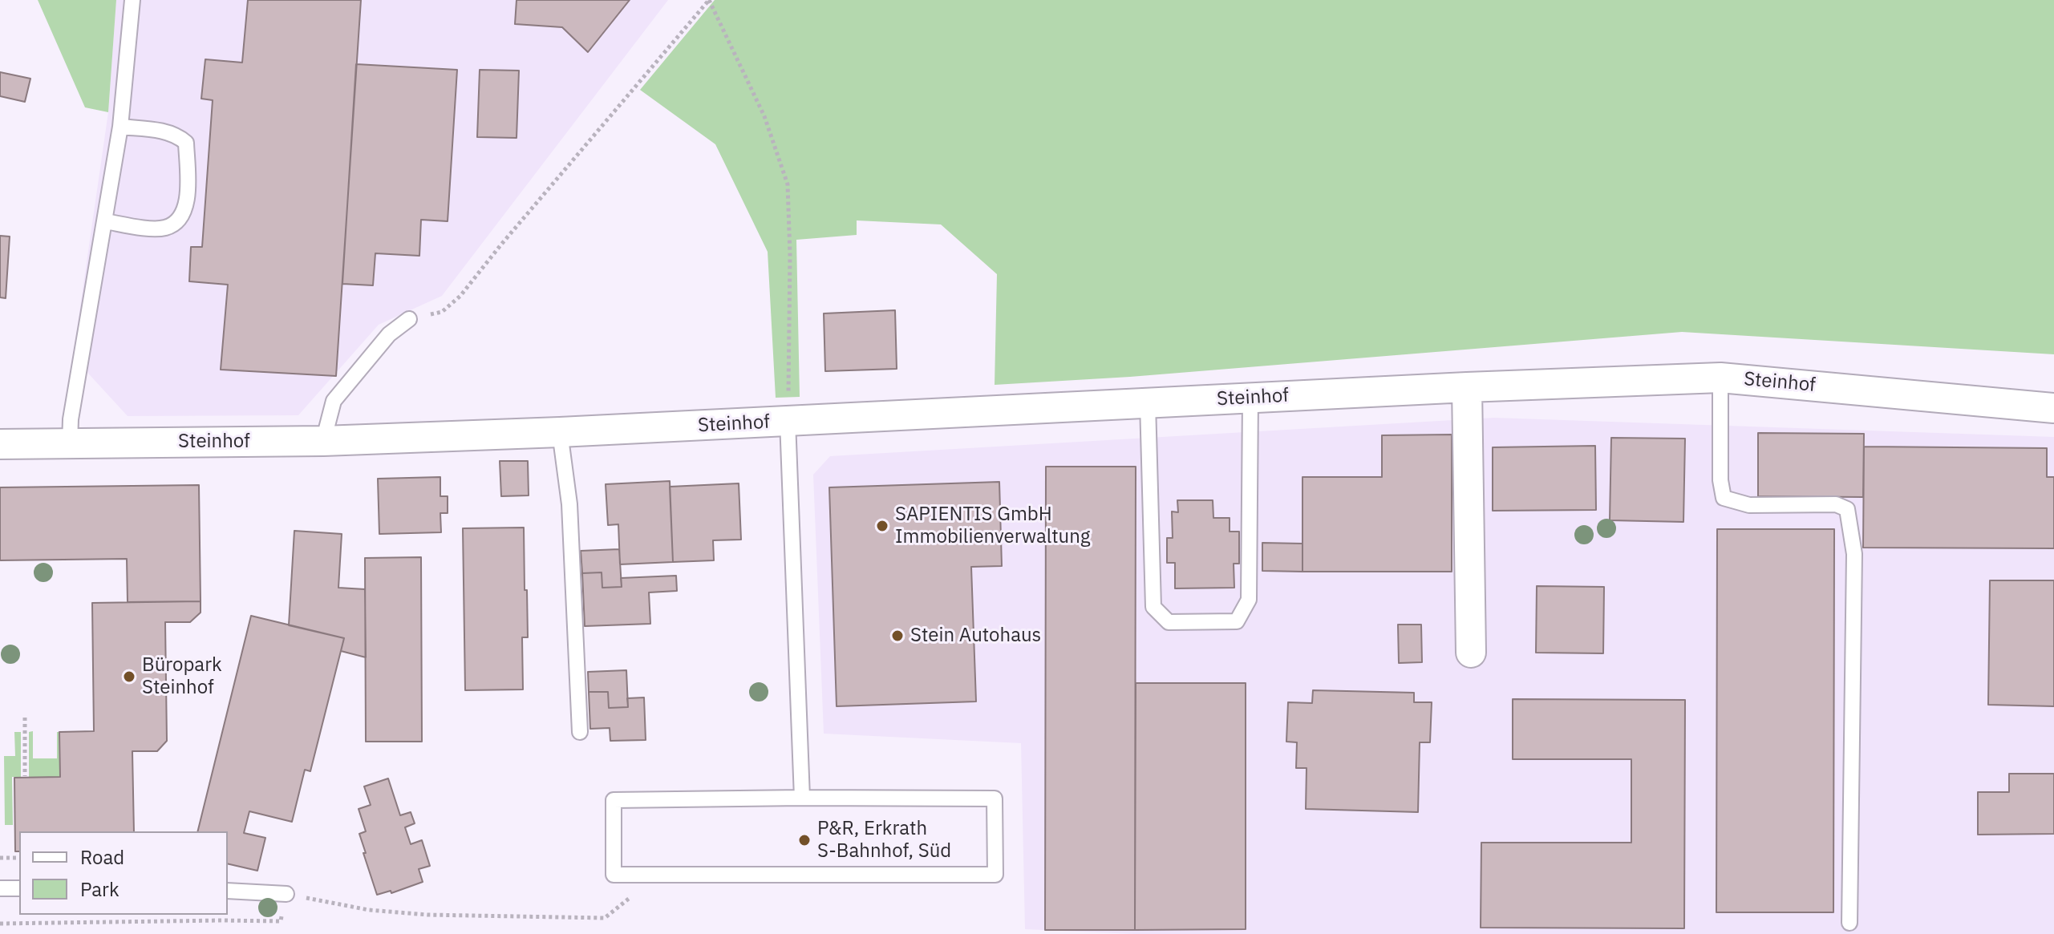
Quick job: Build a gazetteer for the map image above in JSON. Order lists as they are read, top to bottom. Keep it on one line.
{"streets":{"street":["Steinhof"]},"places":["SAPIENTIS GmbH Immobilienverwaltung","Stein Autohaus","Büropark Steinhof","P&R, Erkrath S-Bahnhof, Süd"],"legend":["Road","Park"]}
